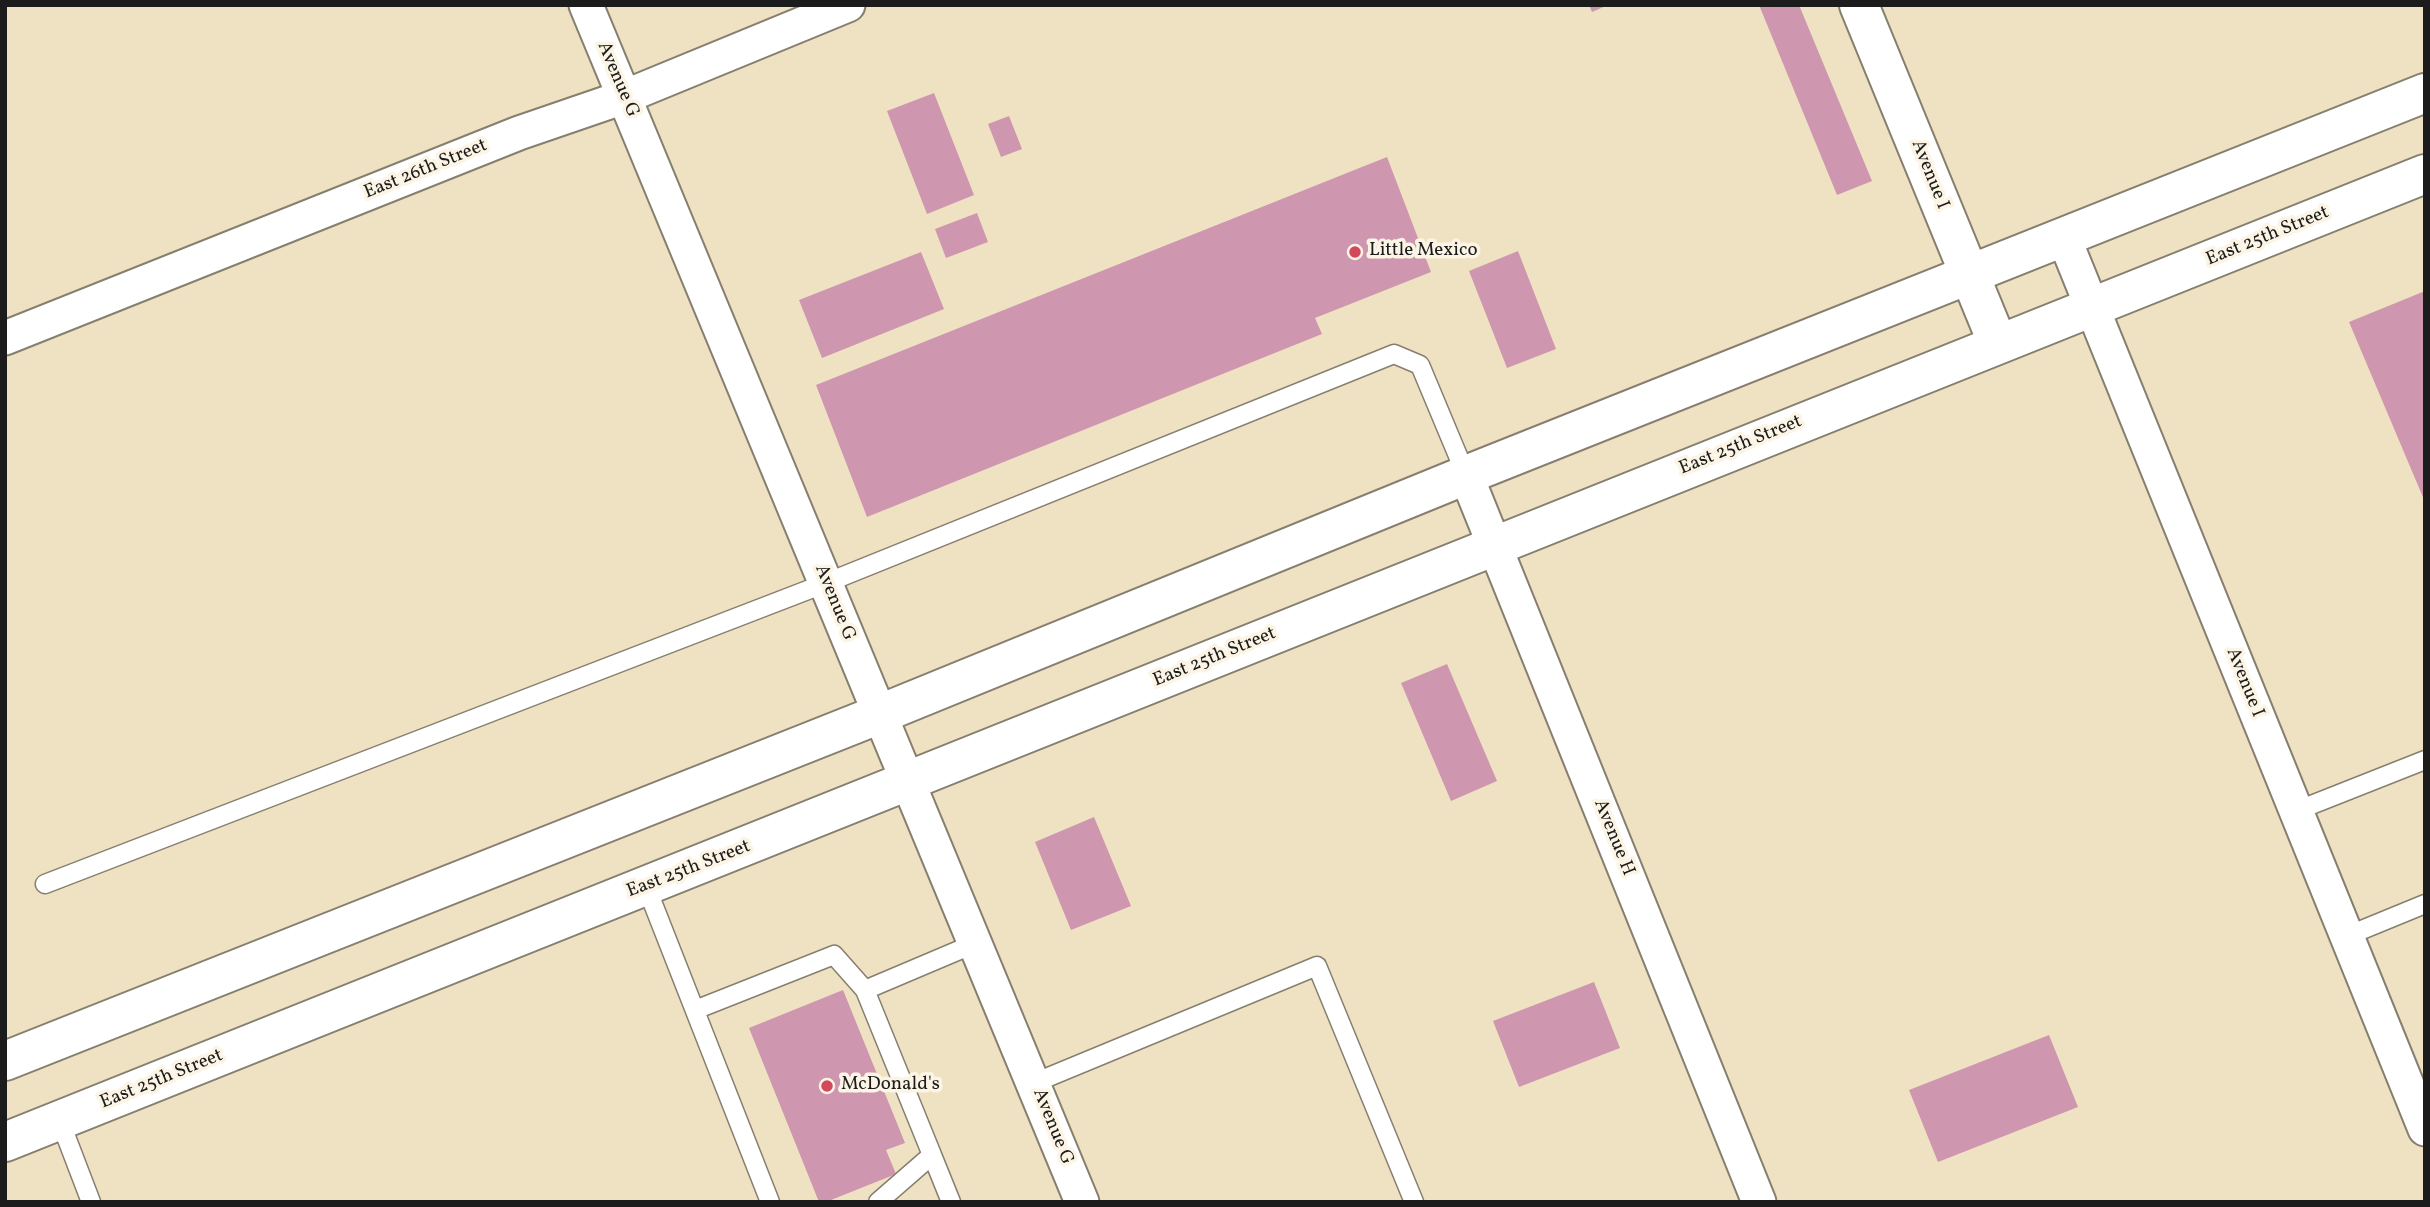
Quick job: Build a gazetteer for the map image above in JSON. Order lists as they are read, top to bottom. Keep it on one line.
{"streets":{"main road":["Avenue I","East 25th Street"],"street":["Avenue G","East 26th Street","Avenue H"]},"crossings":[["Avenue G","East 26th Street"],["Avenue G","East 25th Street"],["Avenue I","East 25th Street"],["East 25th Street","Avenue H"]],"places":["Little Mexico","McDonald's"]}
